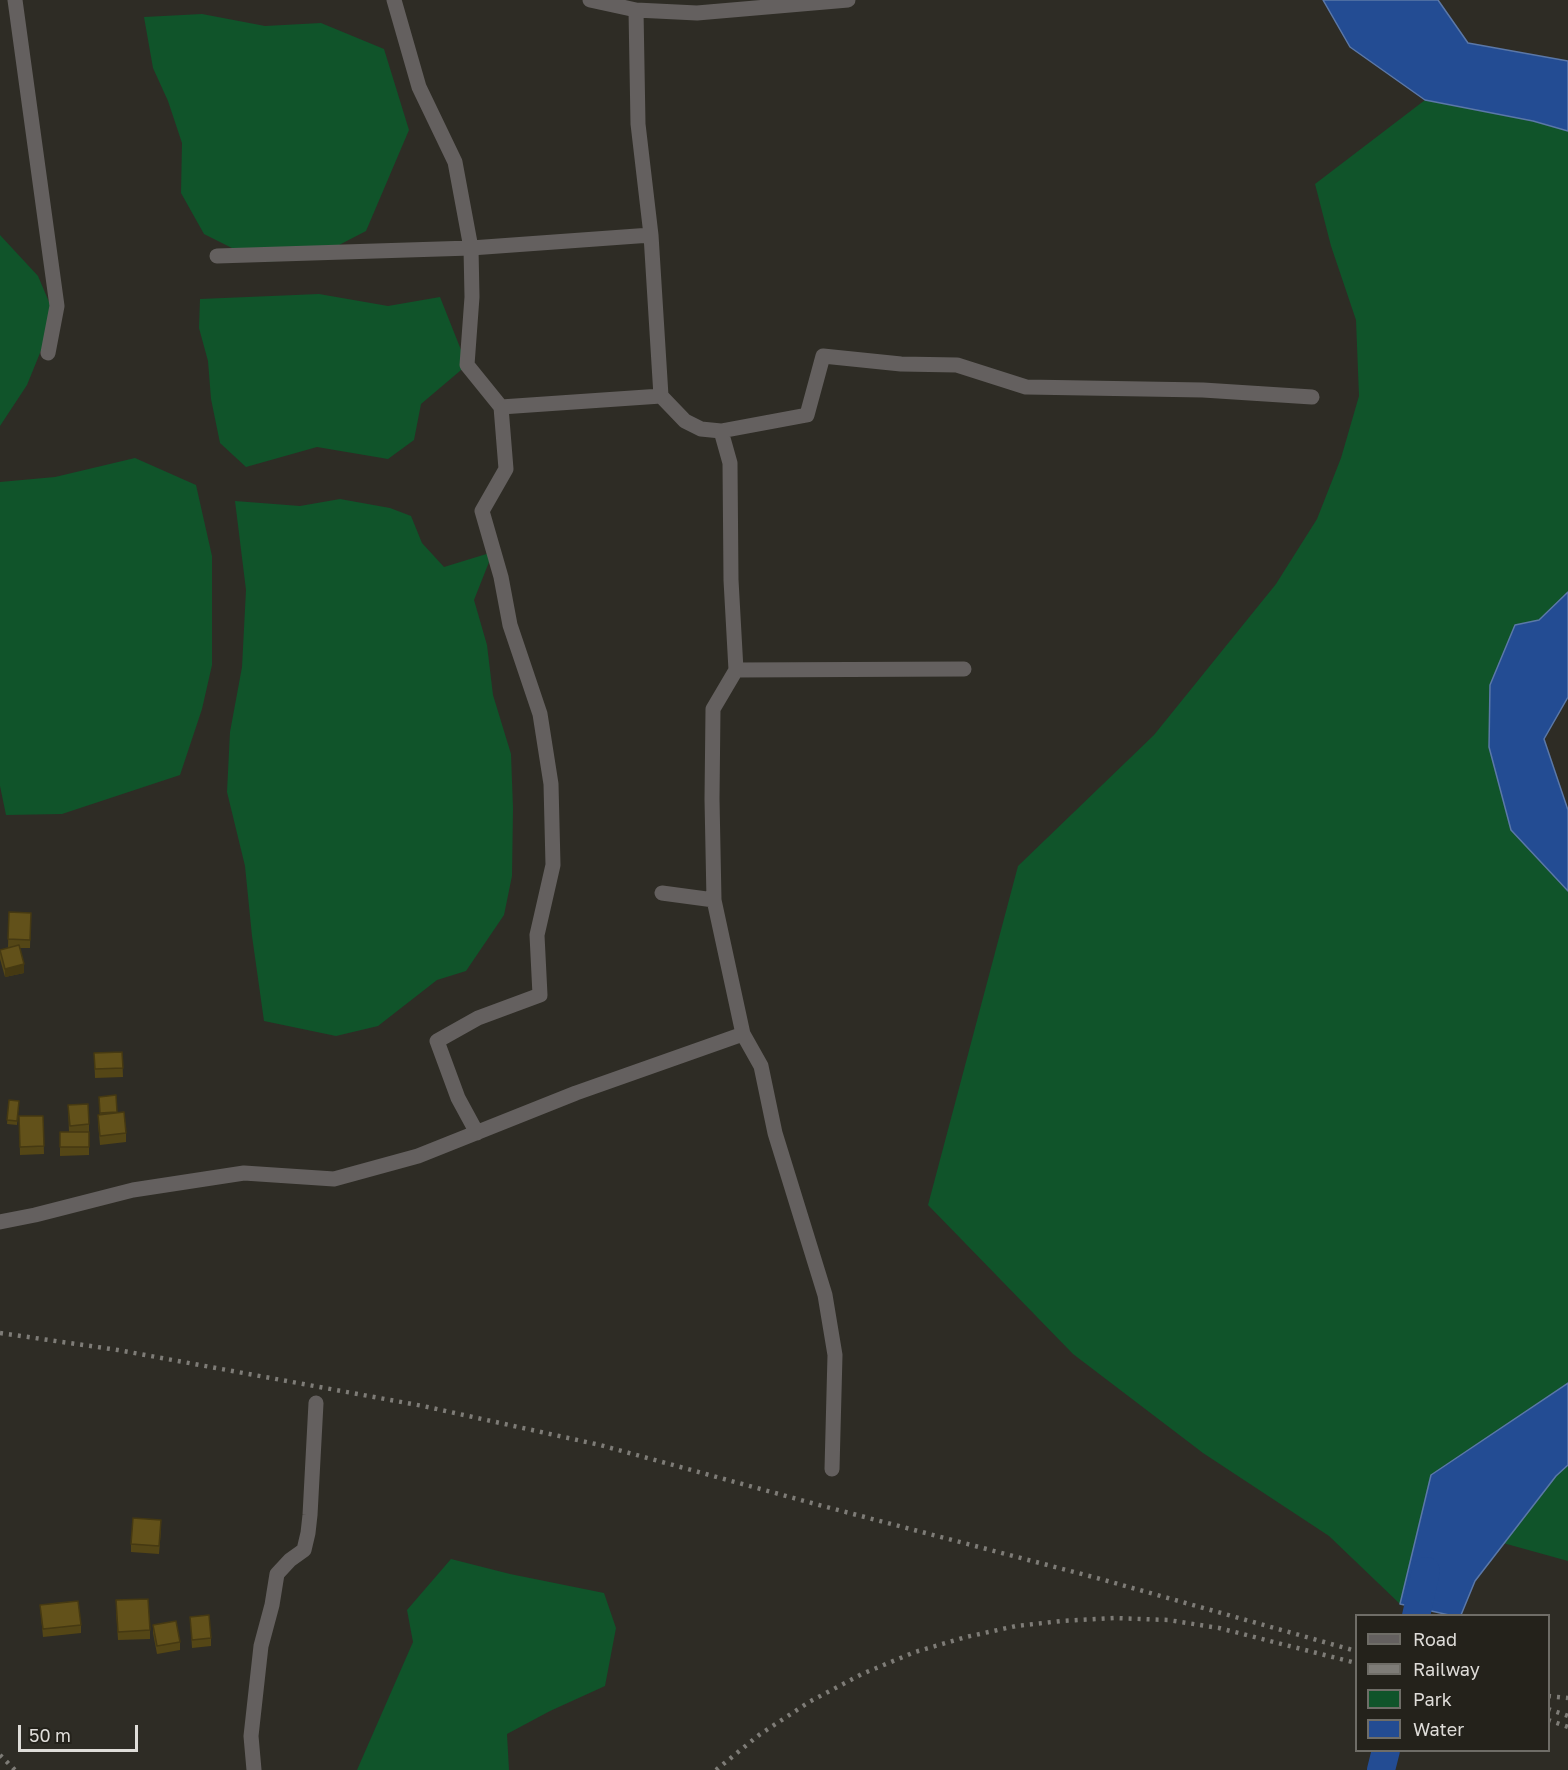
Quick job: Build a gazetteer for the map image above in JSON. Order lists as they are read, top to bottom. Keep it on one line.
{"legend":["Road","Railway","Park","Water"],"scale_bar":"50 m"}
